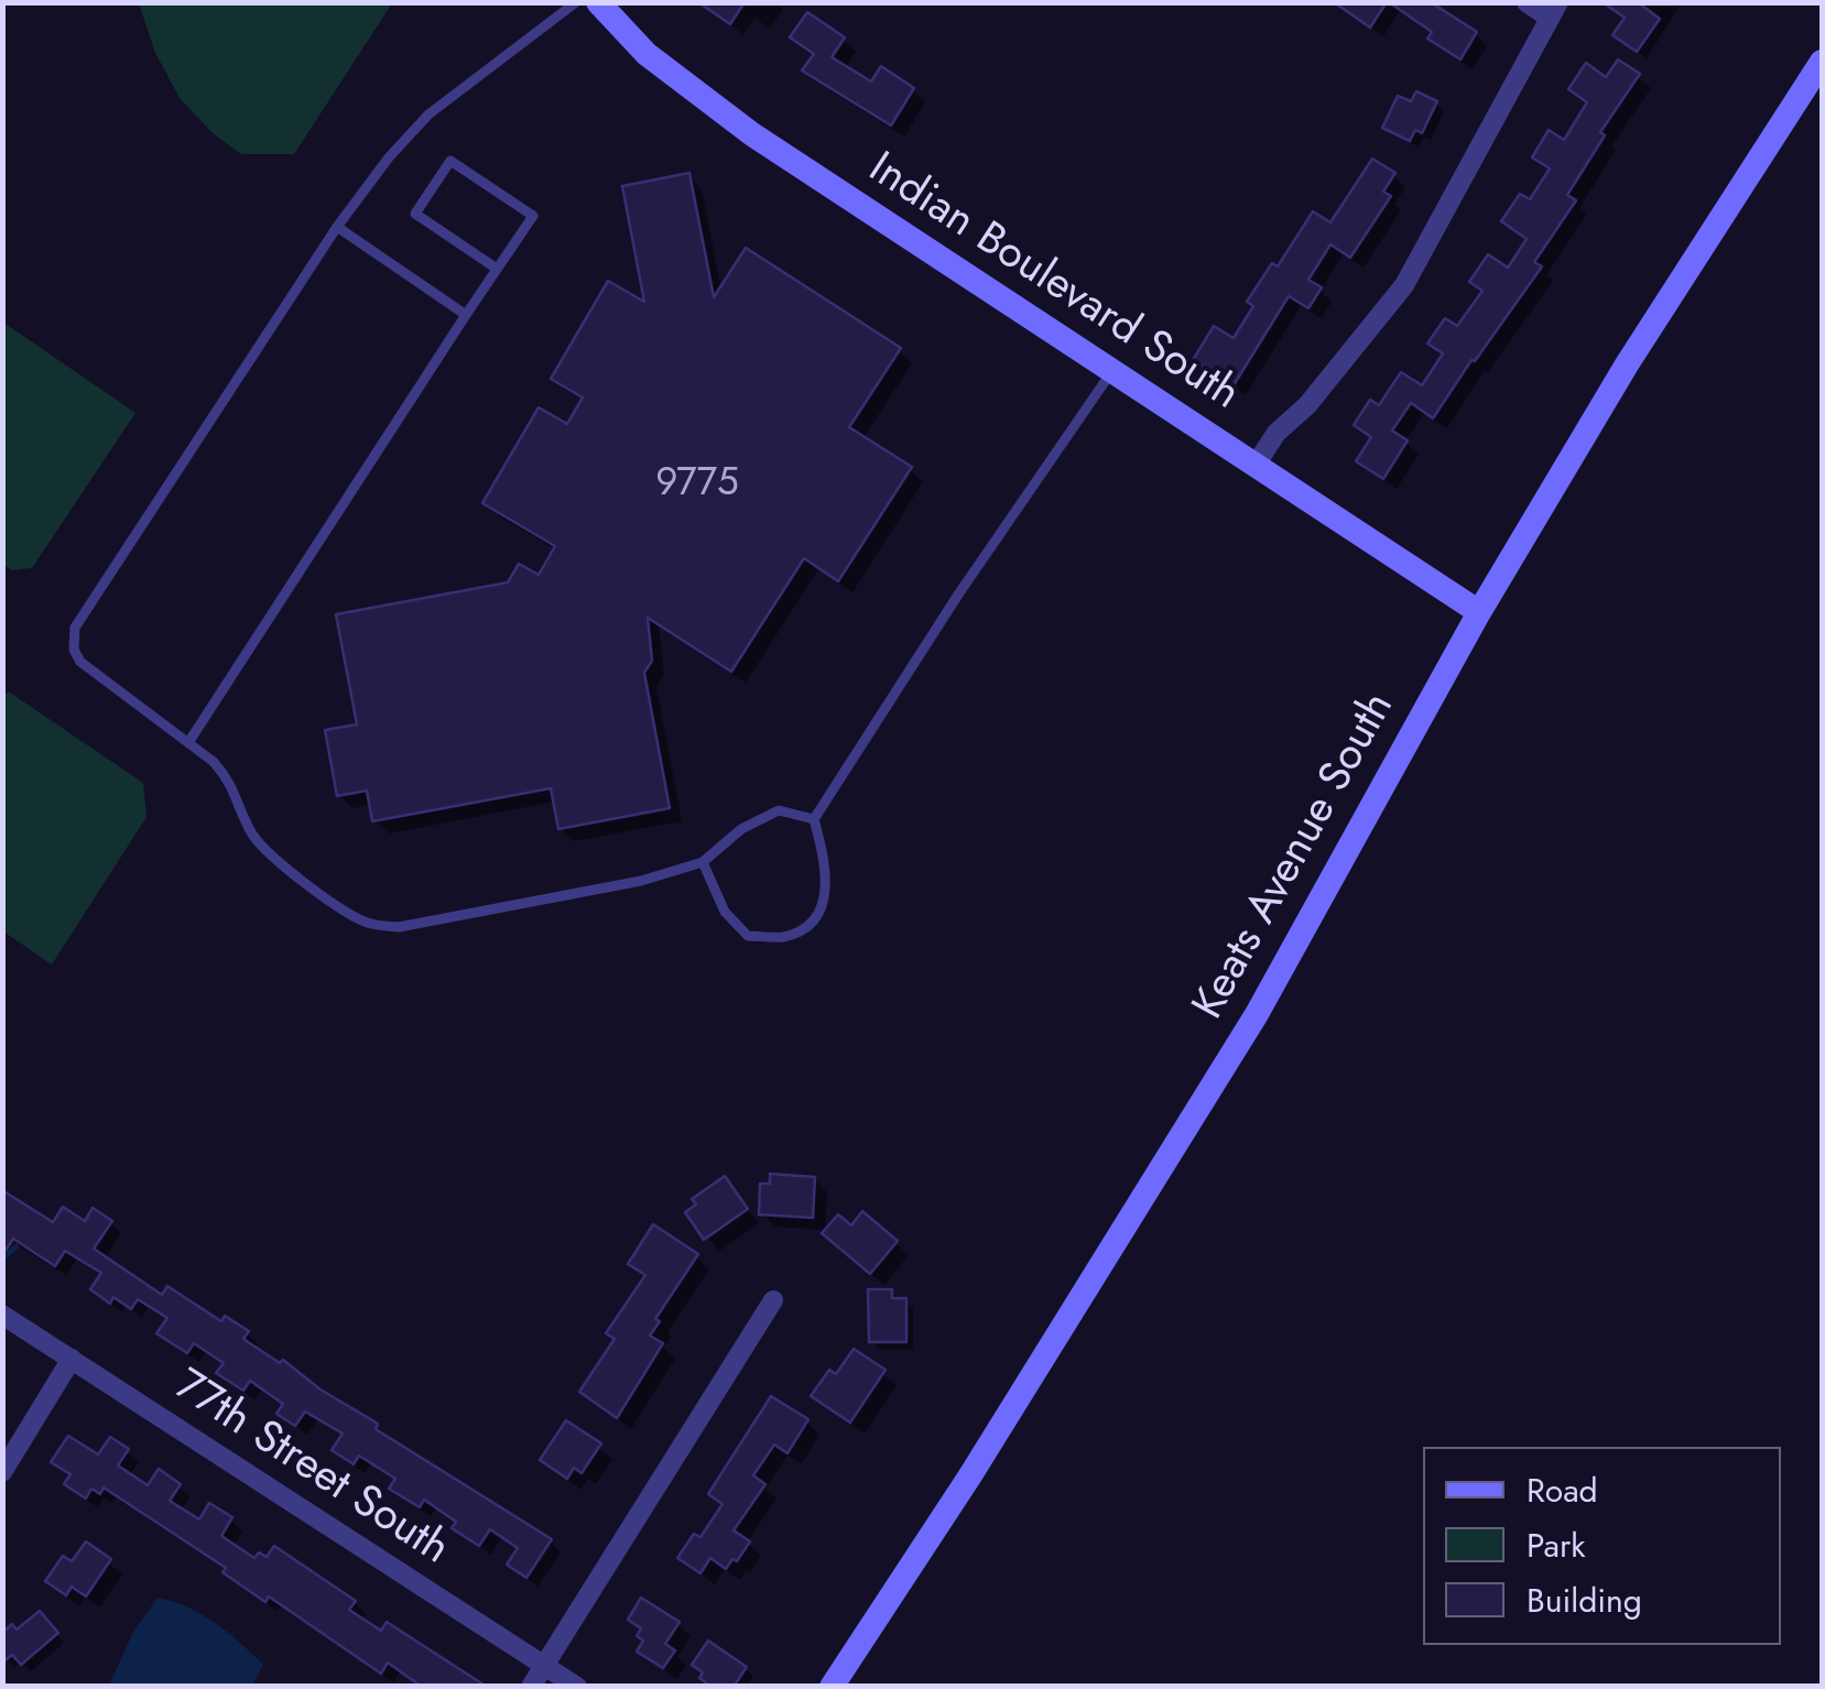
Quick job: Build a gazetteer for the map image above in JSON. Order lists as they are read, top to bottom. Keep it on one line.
{"streets":{"main road":["Indian Boulevard South","Keats Avenue South"],"street":["77th Street South"]},"crossings":[["Indian Boulevard South","Keats Avenue South"]],"house_numbers":["9775"],"legend":["Road","Park","Building"]}
